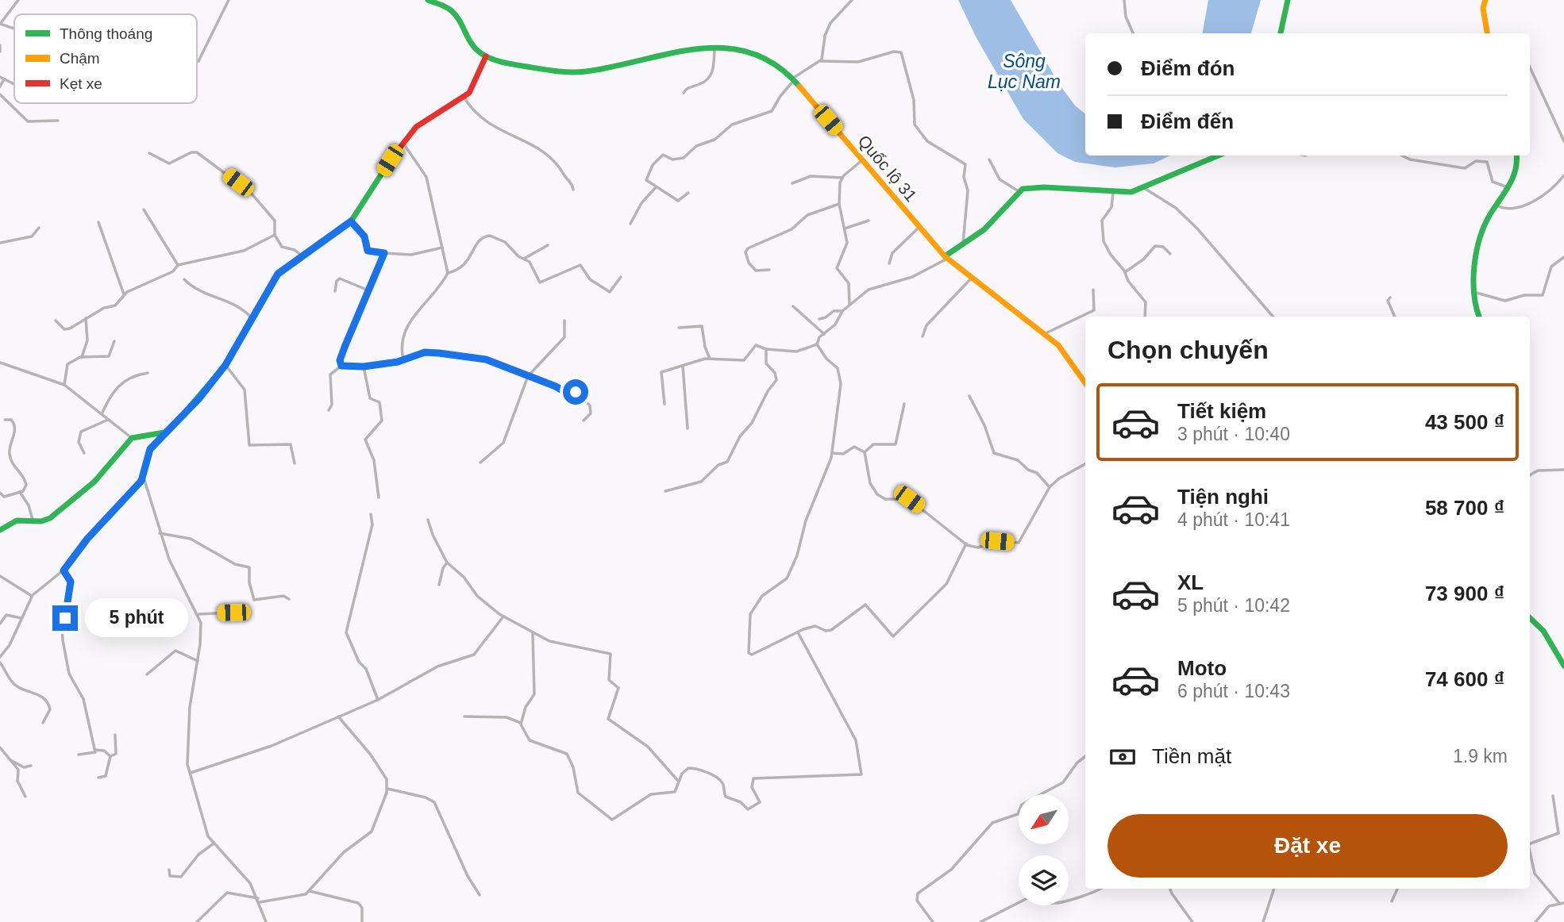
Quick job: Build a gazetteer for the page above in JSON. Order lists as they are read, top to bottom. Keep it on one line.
{"streets":{"main road":["Quốc lộ 31"]},"water":["Sông Lục Nam"],"legend":["Thông thoáng","Chậm","Kẹt xe"],"north":"bottom left","page":{"banner":["Điểm đón","Điểm đến"],"heading":"Chọn chuyến","list":[{"name":"Tiết kiệm","note":"3 phút · 10:40","value":"43 500 ₫"},{"name":"Tiện nghi","note":"4 phút · 10:41","value":"58 700 ₫"},{"name":"XL","note":"5 phút · 10:42","value":"73 900 ₫"},{"name":"Moto","note":"6 phút · 10:43","value":"74 600 ₫"}],"bubble":"5 phút","pay":["Tiền mặt","1.9 km"],"buttons":"Đặt xe"}}
